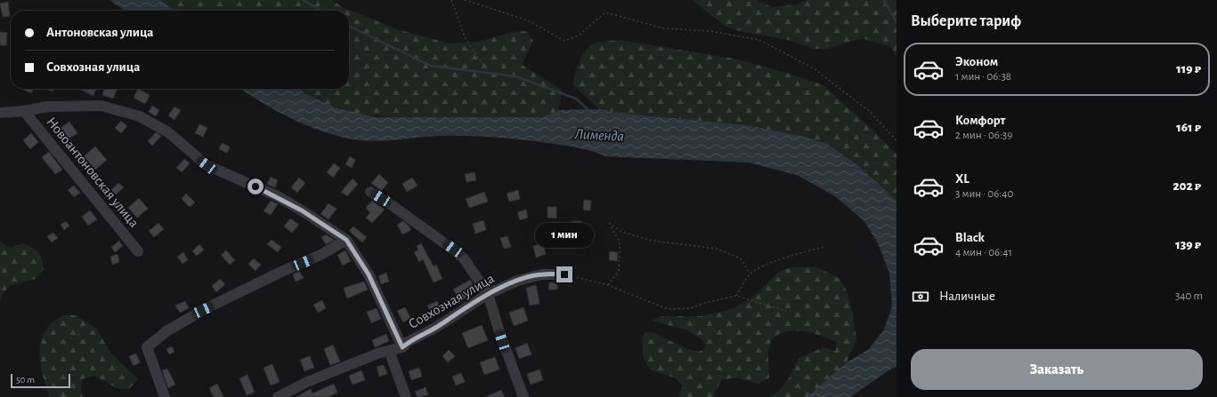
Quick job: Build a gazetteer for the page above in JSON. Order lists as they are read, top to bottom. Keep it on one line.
{"streets":{"street":["Новоантоновская улица","Совхозная улица"]},"water":["Лименда"],"scale_bar":"50 m","page":{"heading":"Выберите тариф","banner":["Антоновская улица","Совхозная улица"],"list":[{"name":"Эконом","note":"1 мин · 06:38","value":"119 ₽"},{"name":"Комфорт","note":"2 мин · 06:39","value":"161 ₽"},{"name":"XL","note":"3 мин · 06:40","value":"202 ₽"},{"name":"Black","note":"4 мин · 06:41","value":"139 ₽"}],"bubble":"1 мин","pay":["Наличные","340 m"],"buttons":"Заказать","scale":"50 m"}}
